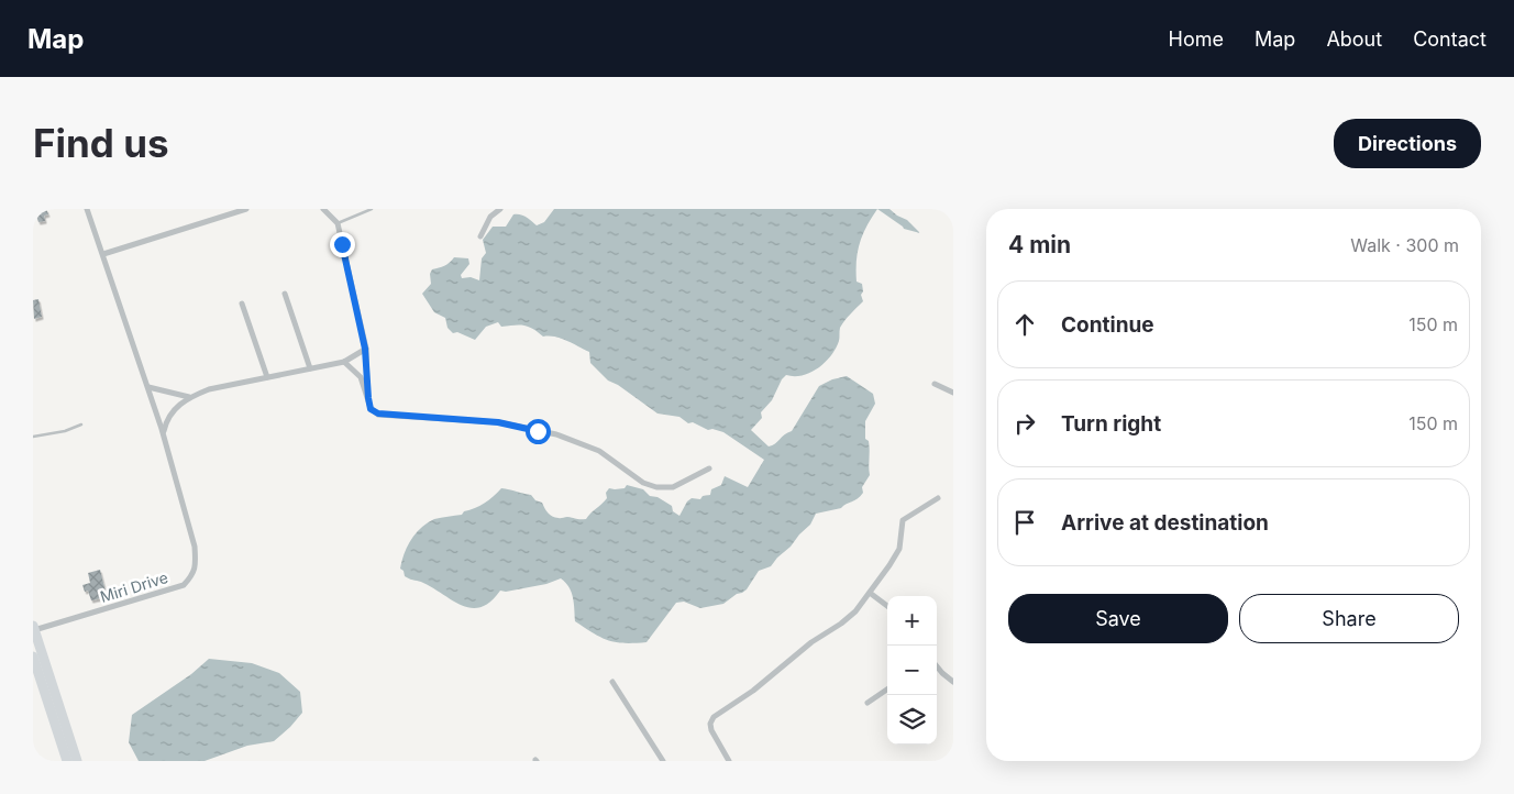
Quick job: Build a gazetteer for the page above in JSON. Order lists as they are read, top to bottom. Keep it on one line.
{"streets":{"street":["Miri Drive"]},"page":{"header":"Map","nav":["Home","Map","About","Contact"],"buttons":["Directions",["Save","Share"]],"title":"Find us","heading":["4 min","Walk · 300 m"],"list":[["Continue","150 m"],["Turn right","150 m"],"Arrive at destination"],"map_buttons":["+","−"]}}
